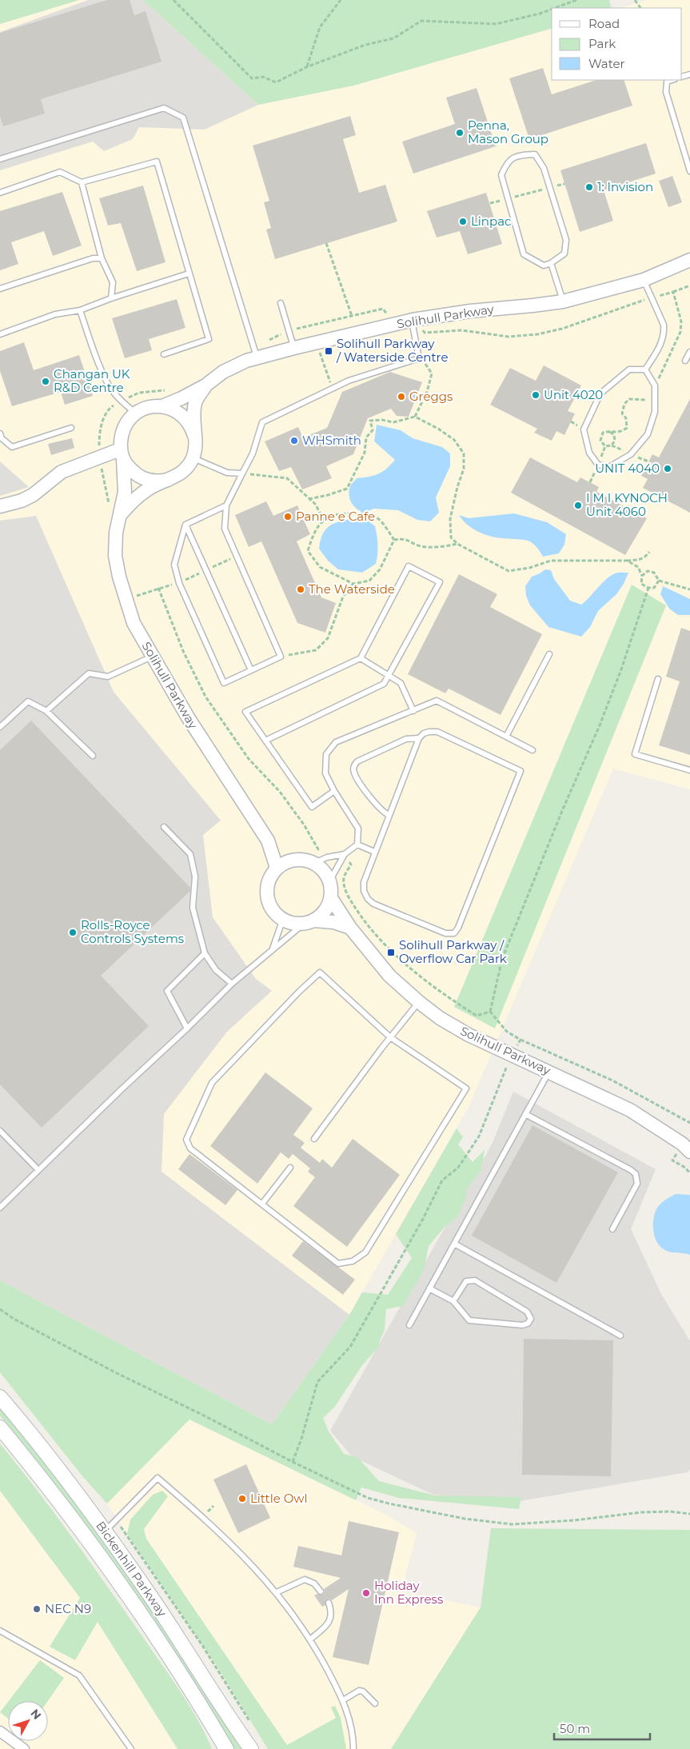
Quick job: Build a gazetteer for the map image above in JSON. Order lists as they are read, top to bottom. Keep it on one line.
{"streets":{"main road":["Bickenhill Parkway"],"street":["Solihull Parkway"]},"places":{"other":["Penna, Mason Group","1: Invision","Linpac","Changan UK R&D Centre","Unit 4020","Greggs","WHSmith","UNIT 4040","I M I KYNOCH Unit 4060","Panne e Cafe","The Waterside","Rolls-Royce Controls Systems","Little Owl","Holiday Inn Express","NEC N9"],"transit":["Solihull Parkway / Waterside Centre","Solihull Parkway / Overflow Car Park"]},"legend":["Road","Park","Water"],"scale_bar":"50 m","north":"top right"}
